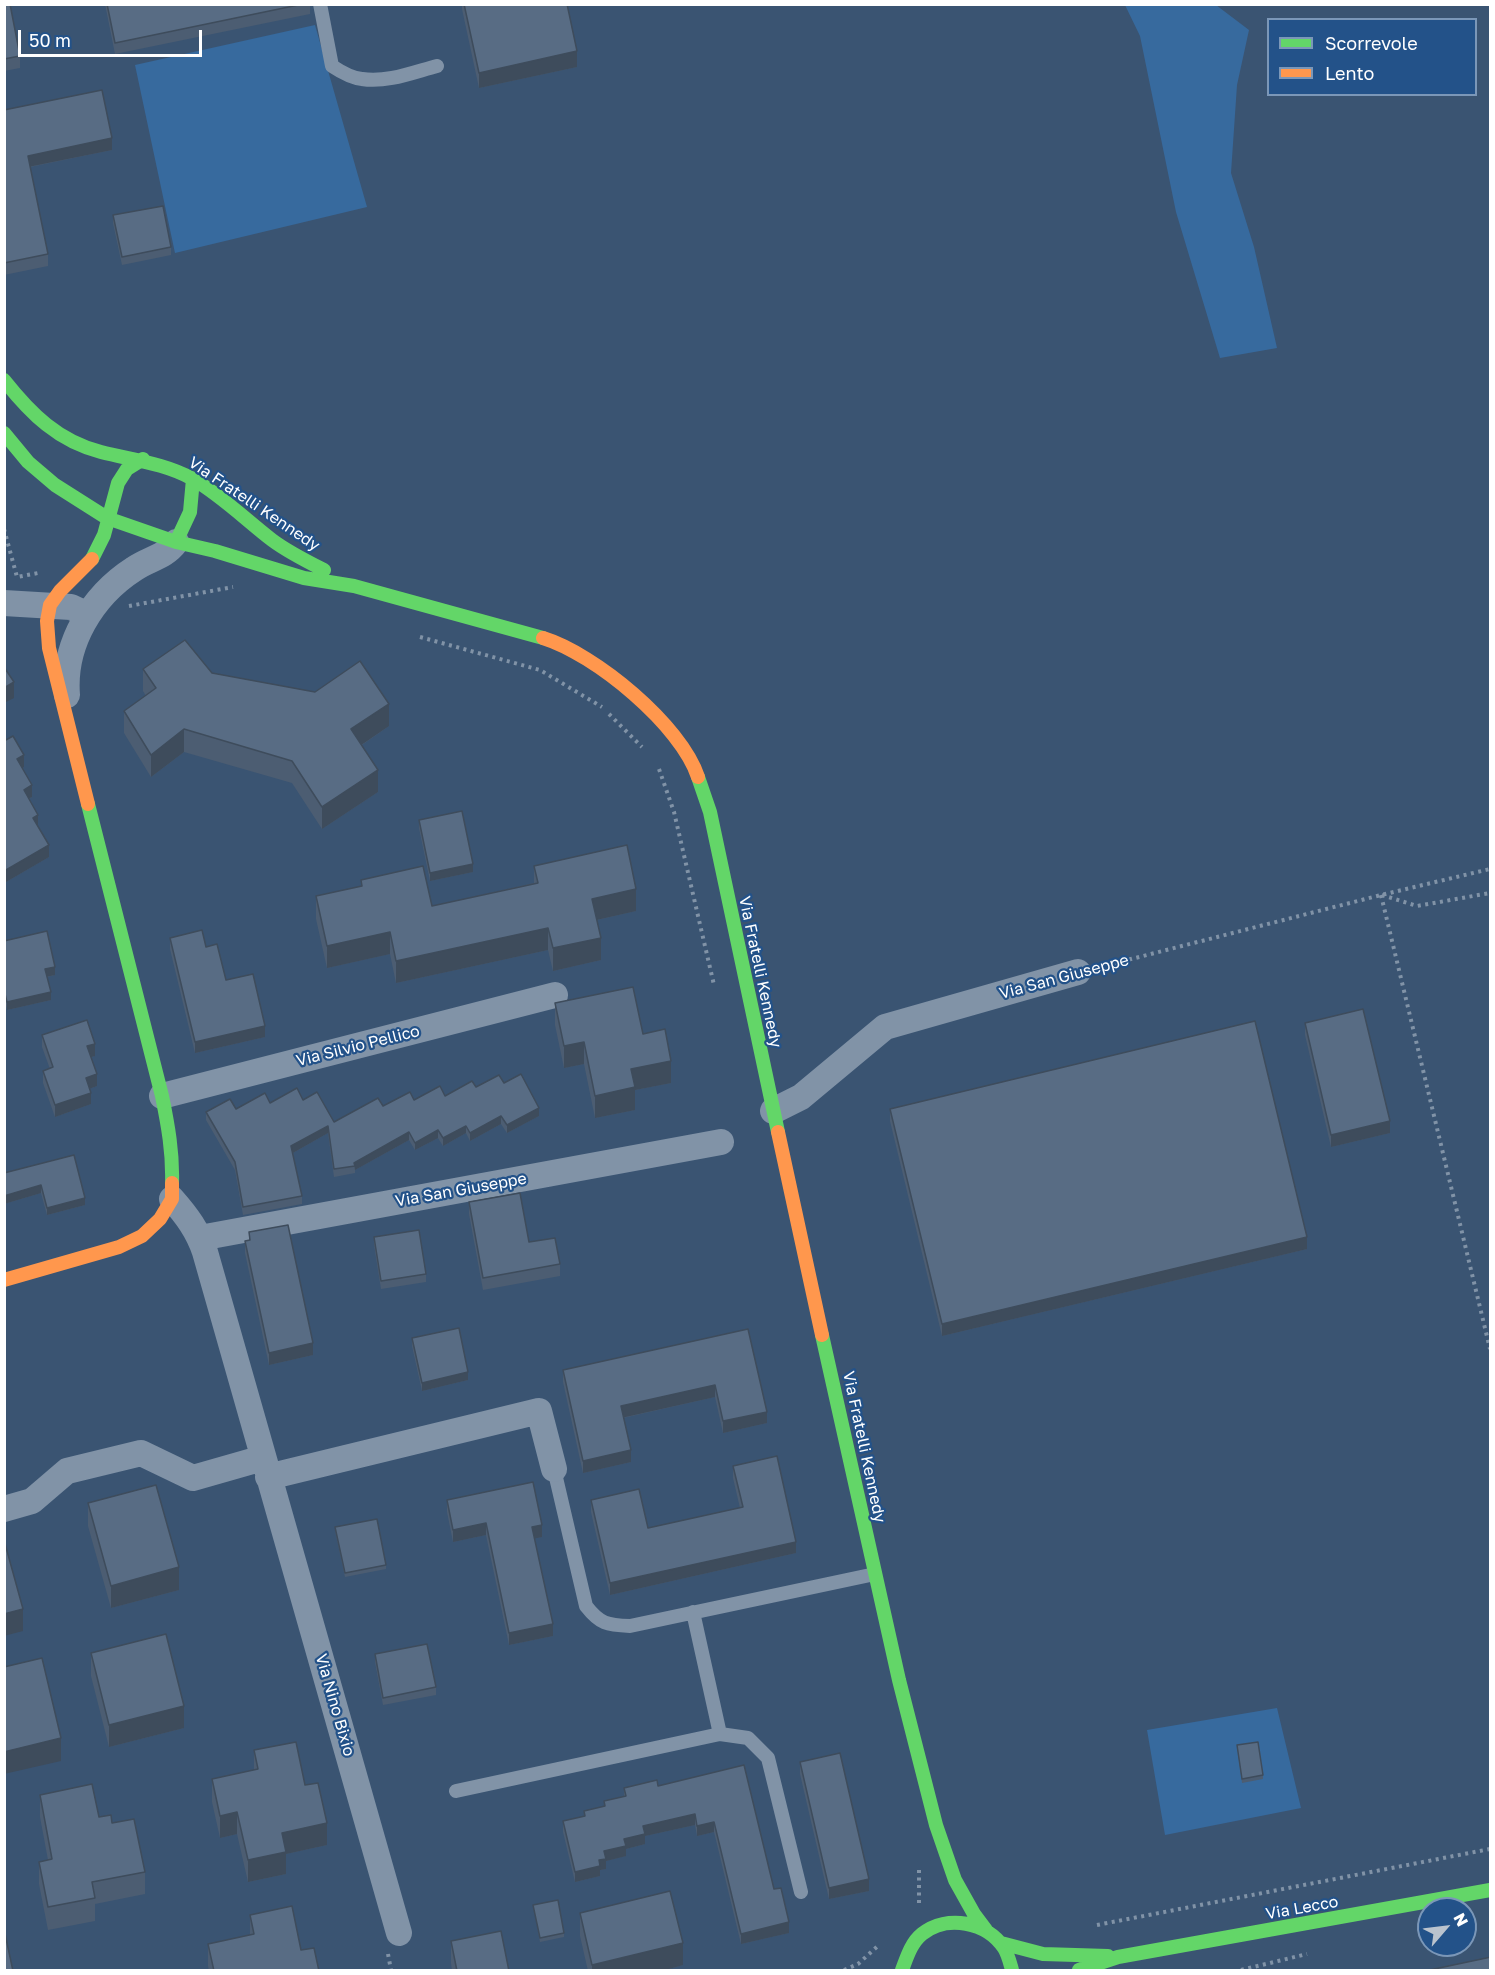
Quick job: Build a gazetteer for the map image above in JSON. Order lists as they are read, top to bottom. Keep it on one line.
{"streets":{"street":["Via Fratelli Kennedy","Via San Giuseppe","Via Silvio Pellico","Via Nino Bixio","Via Lecco"]},"crossings":[["Via Fratelli Kennedy","Via San Giuseppe"],["Via Fratelli Kennedy","Via Lecco"],["Via San Giuseppe","Via Nino Bixio"]],"legend":["Scorrevole","Lento"],"scale_bar":"50 m","north":"top right"}
